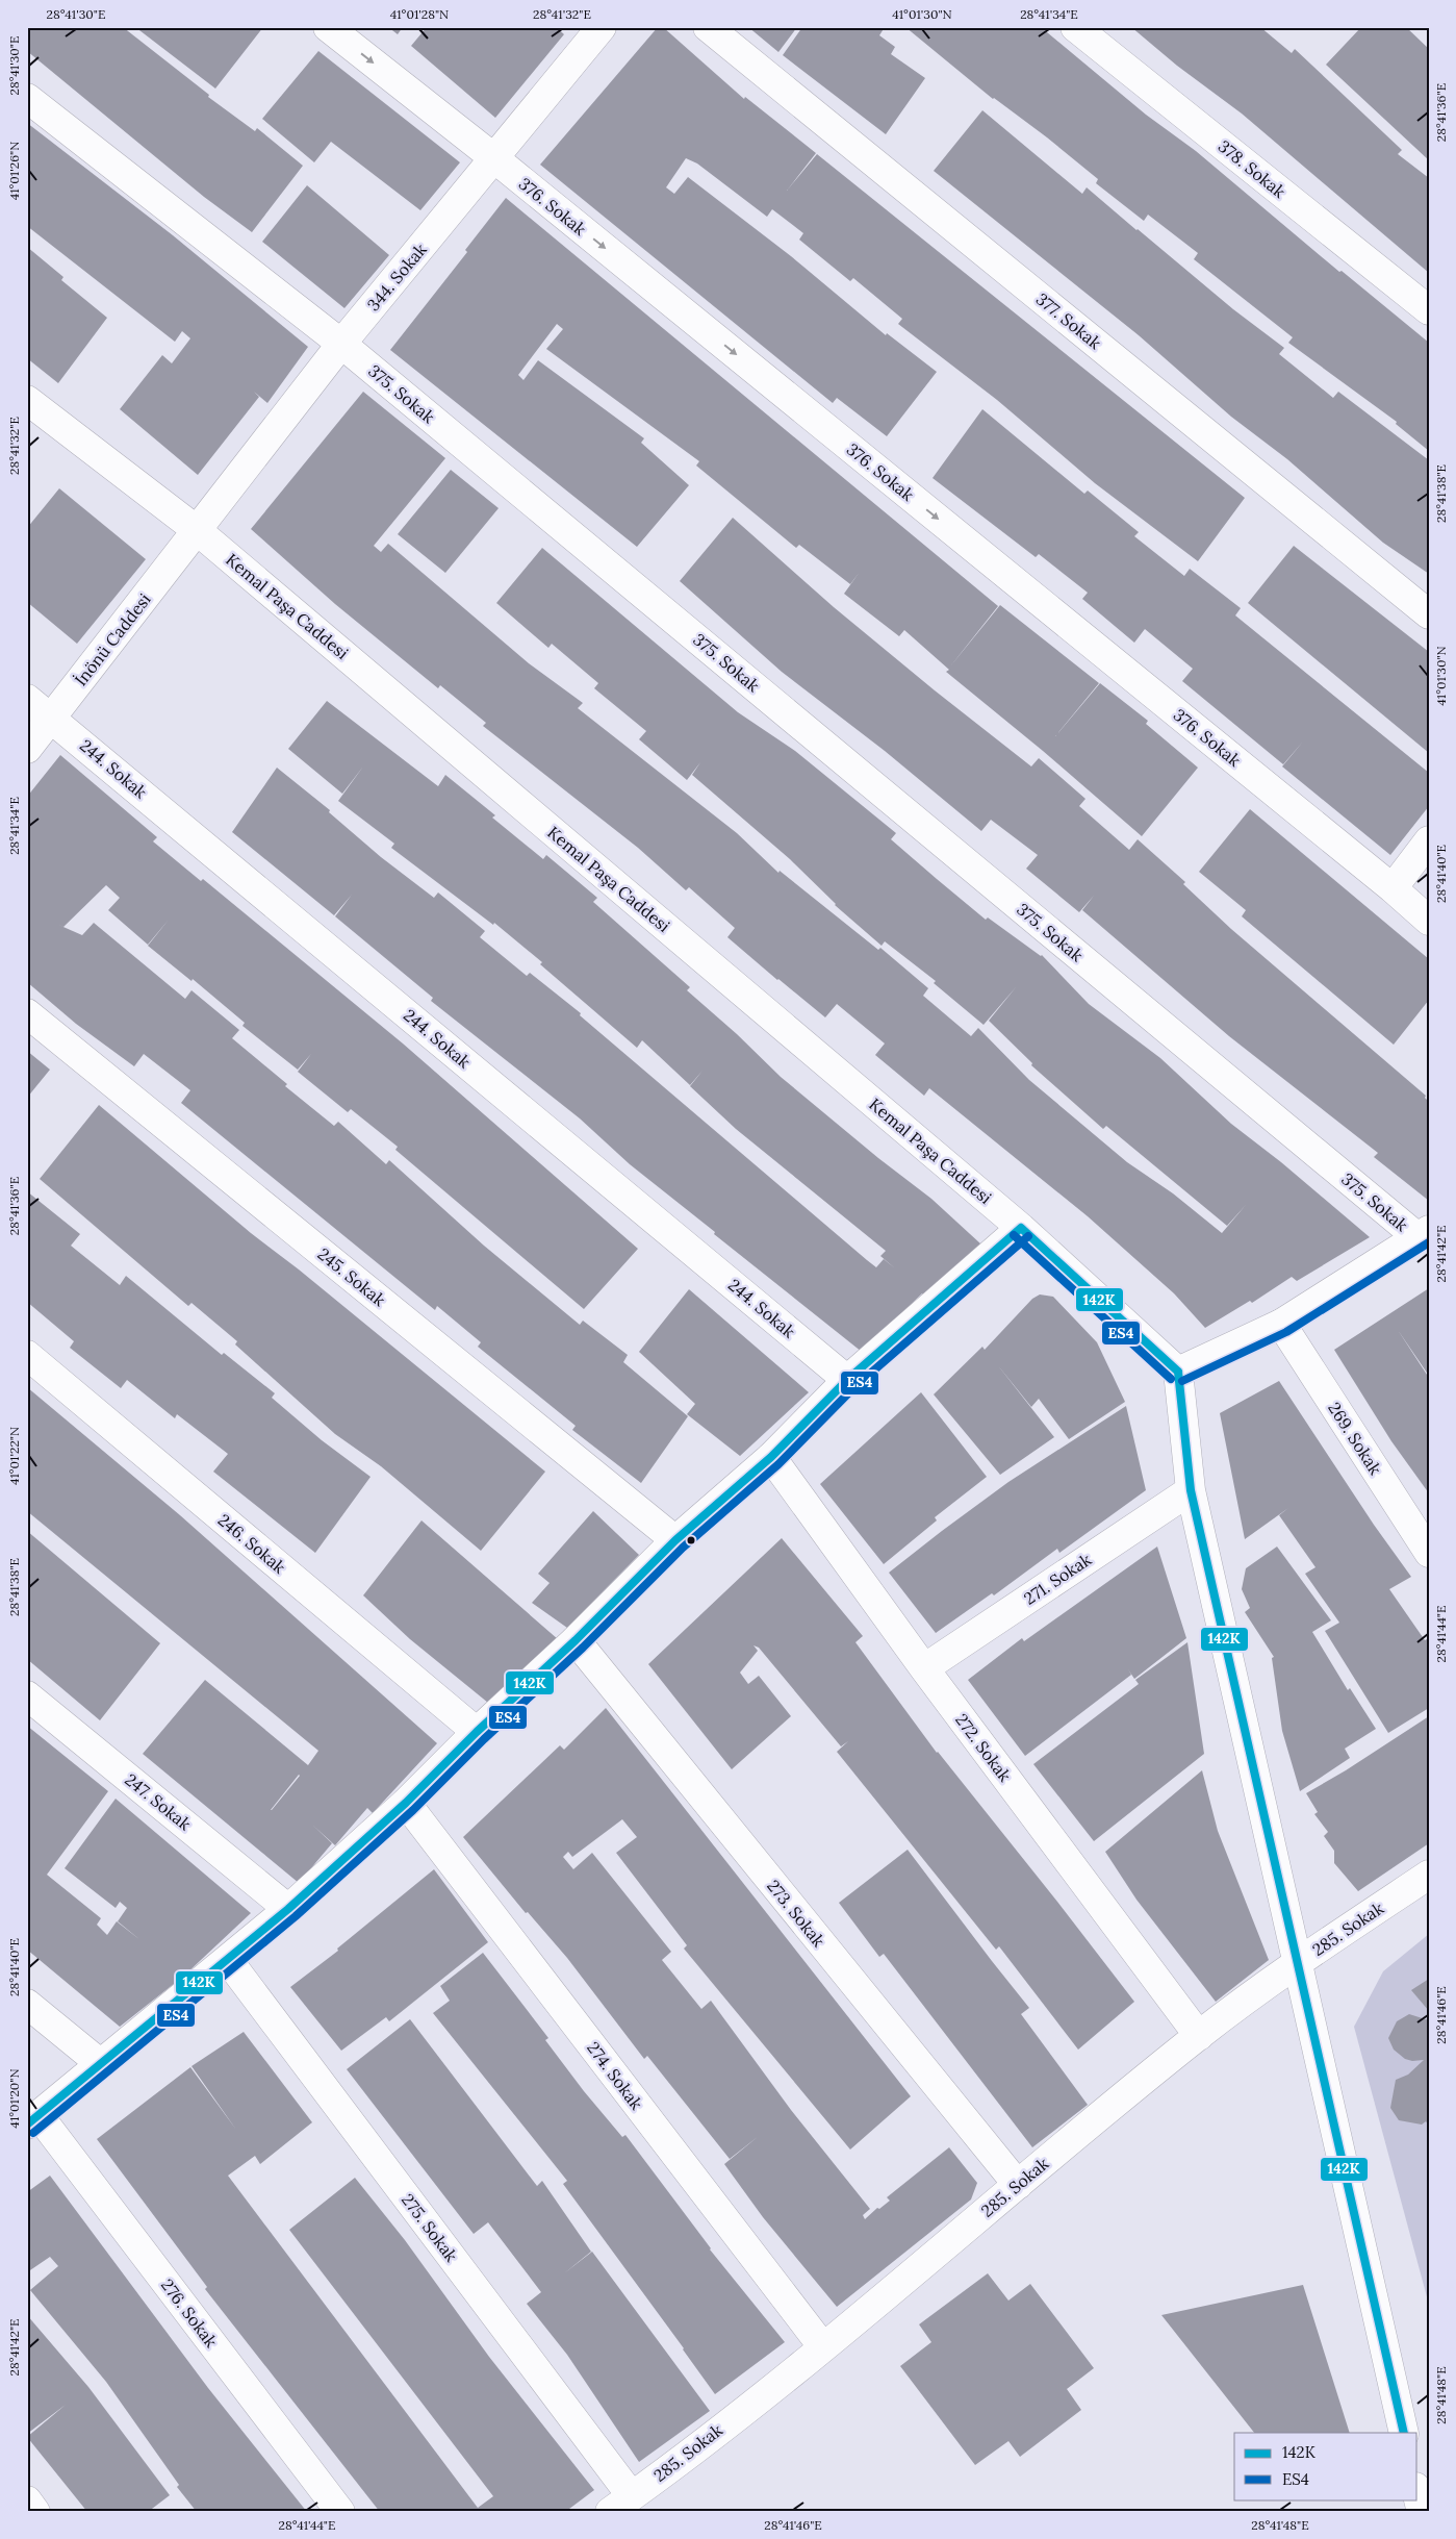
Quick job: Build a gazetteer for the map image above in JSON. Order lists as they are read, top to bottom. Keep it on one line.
{"streets":{"street":["378. Sokak","376. Sokak","344. Sokak","377. Sokak","375. Sokak","Kemal Paşa Caddesi","İnönü Caddesi","244. Sokak","245. Sokak","269. Sokak","246. Sokak","271. Sokak","272. Sokak","247. Sokak","273. Sokak","285. Sokak","274. Sokak","275. Sokak","276. Sokak"]},"crossings":[["376. Sokak","344. Sokak"],["344. Sokak","375. Sokak"],["344. Sokak","Kemal Paşa Caddesi"],["344. Sokak","İnönü Caddesi"],["Kemal Paşa Caddesi","İnönü Caddesi"],["İnönü Caddesi","244. Sokak"],["271. Sokak","272. Sokak"],["272. Sokak","285. Sokak"],["273. Sokak","285. Sokak"],["285. Sokak","274. Sokak"],["285. Sokak","275. Sokak"]],"one_way":["376. Sokak"],"lines":["transit line 142K","transit line ES4"],"legend":["142K","ES4"],"coordinates":["28°41'30\"E","41°01'28\"N","28°41'32\"E","41°01'30\"N","28°41'34\"E","28°41'36\"E","41°01'26\"N","28°41'38\"E","28°41'40\"E","28°41'42\"E","41°01'22\"N","28°41'44\"E","28°41'46\"E","41°01'20\"N","28°41'48\"E"]}
